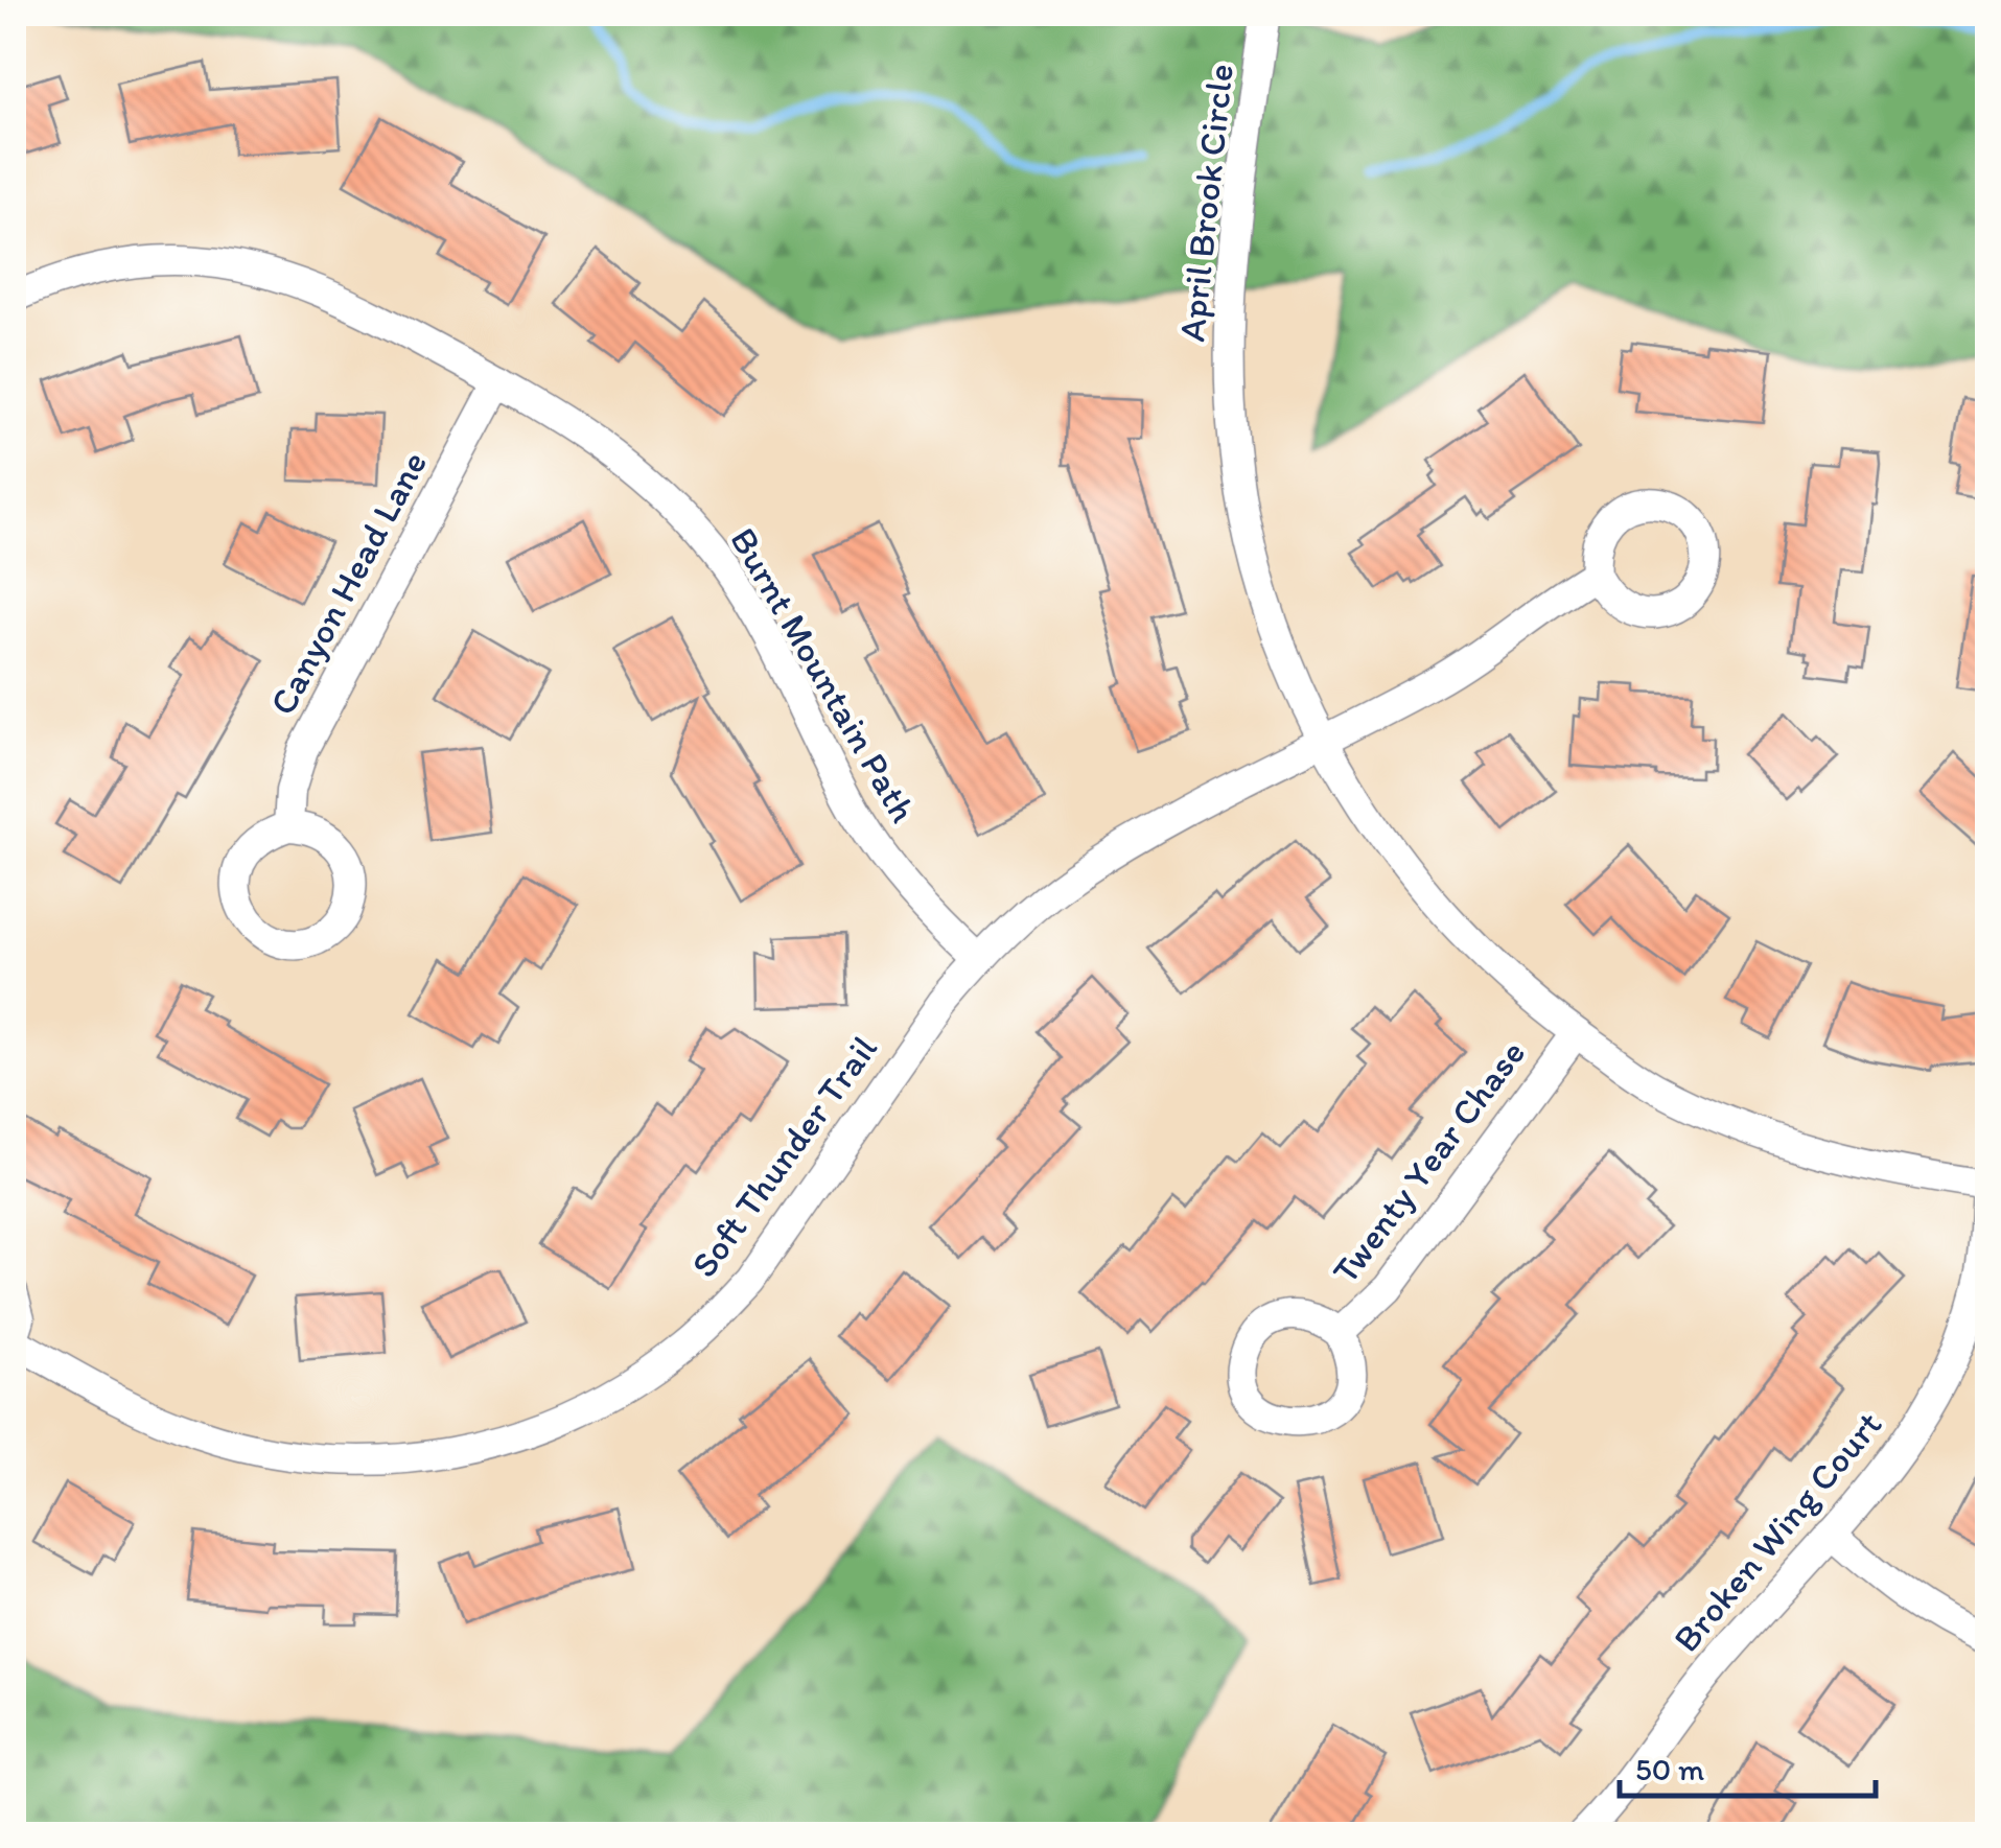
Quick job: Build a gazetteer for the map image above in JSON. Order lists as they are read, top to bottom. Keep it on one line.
{"streets":{"street":["April Brook Circle","Canyon Head Lane","Burnt Mountain Path","Soft Thunder Trail","Twenty Year Chase","Broken Wing Court"]},"crossings":[["April Brook Circle","Soft Thunder Trail"],["April Brook Circle","Twenty Year Chase"],["April Brook Circle","Broken Wing Court"],["Canyon Head Lane","Burnt Mountain Path"],["Burnt Mountain Path","Soft Thunder Trail"]],"scale_bar":"50 m"}
